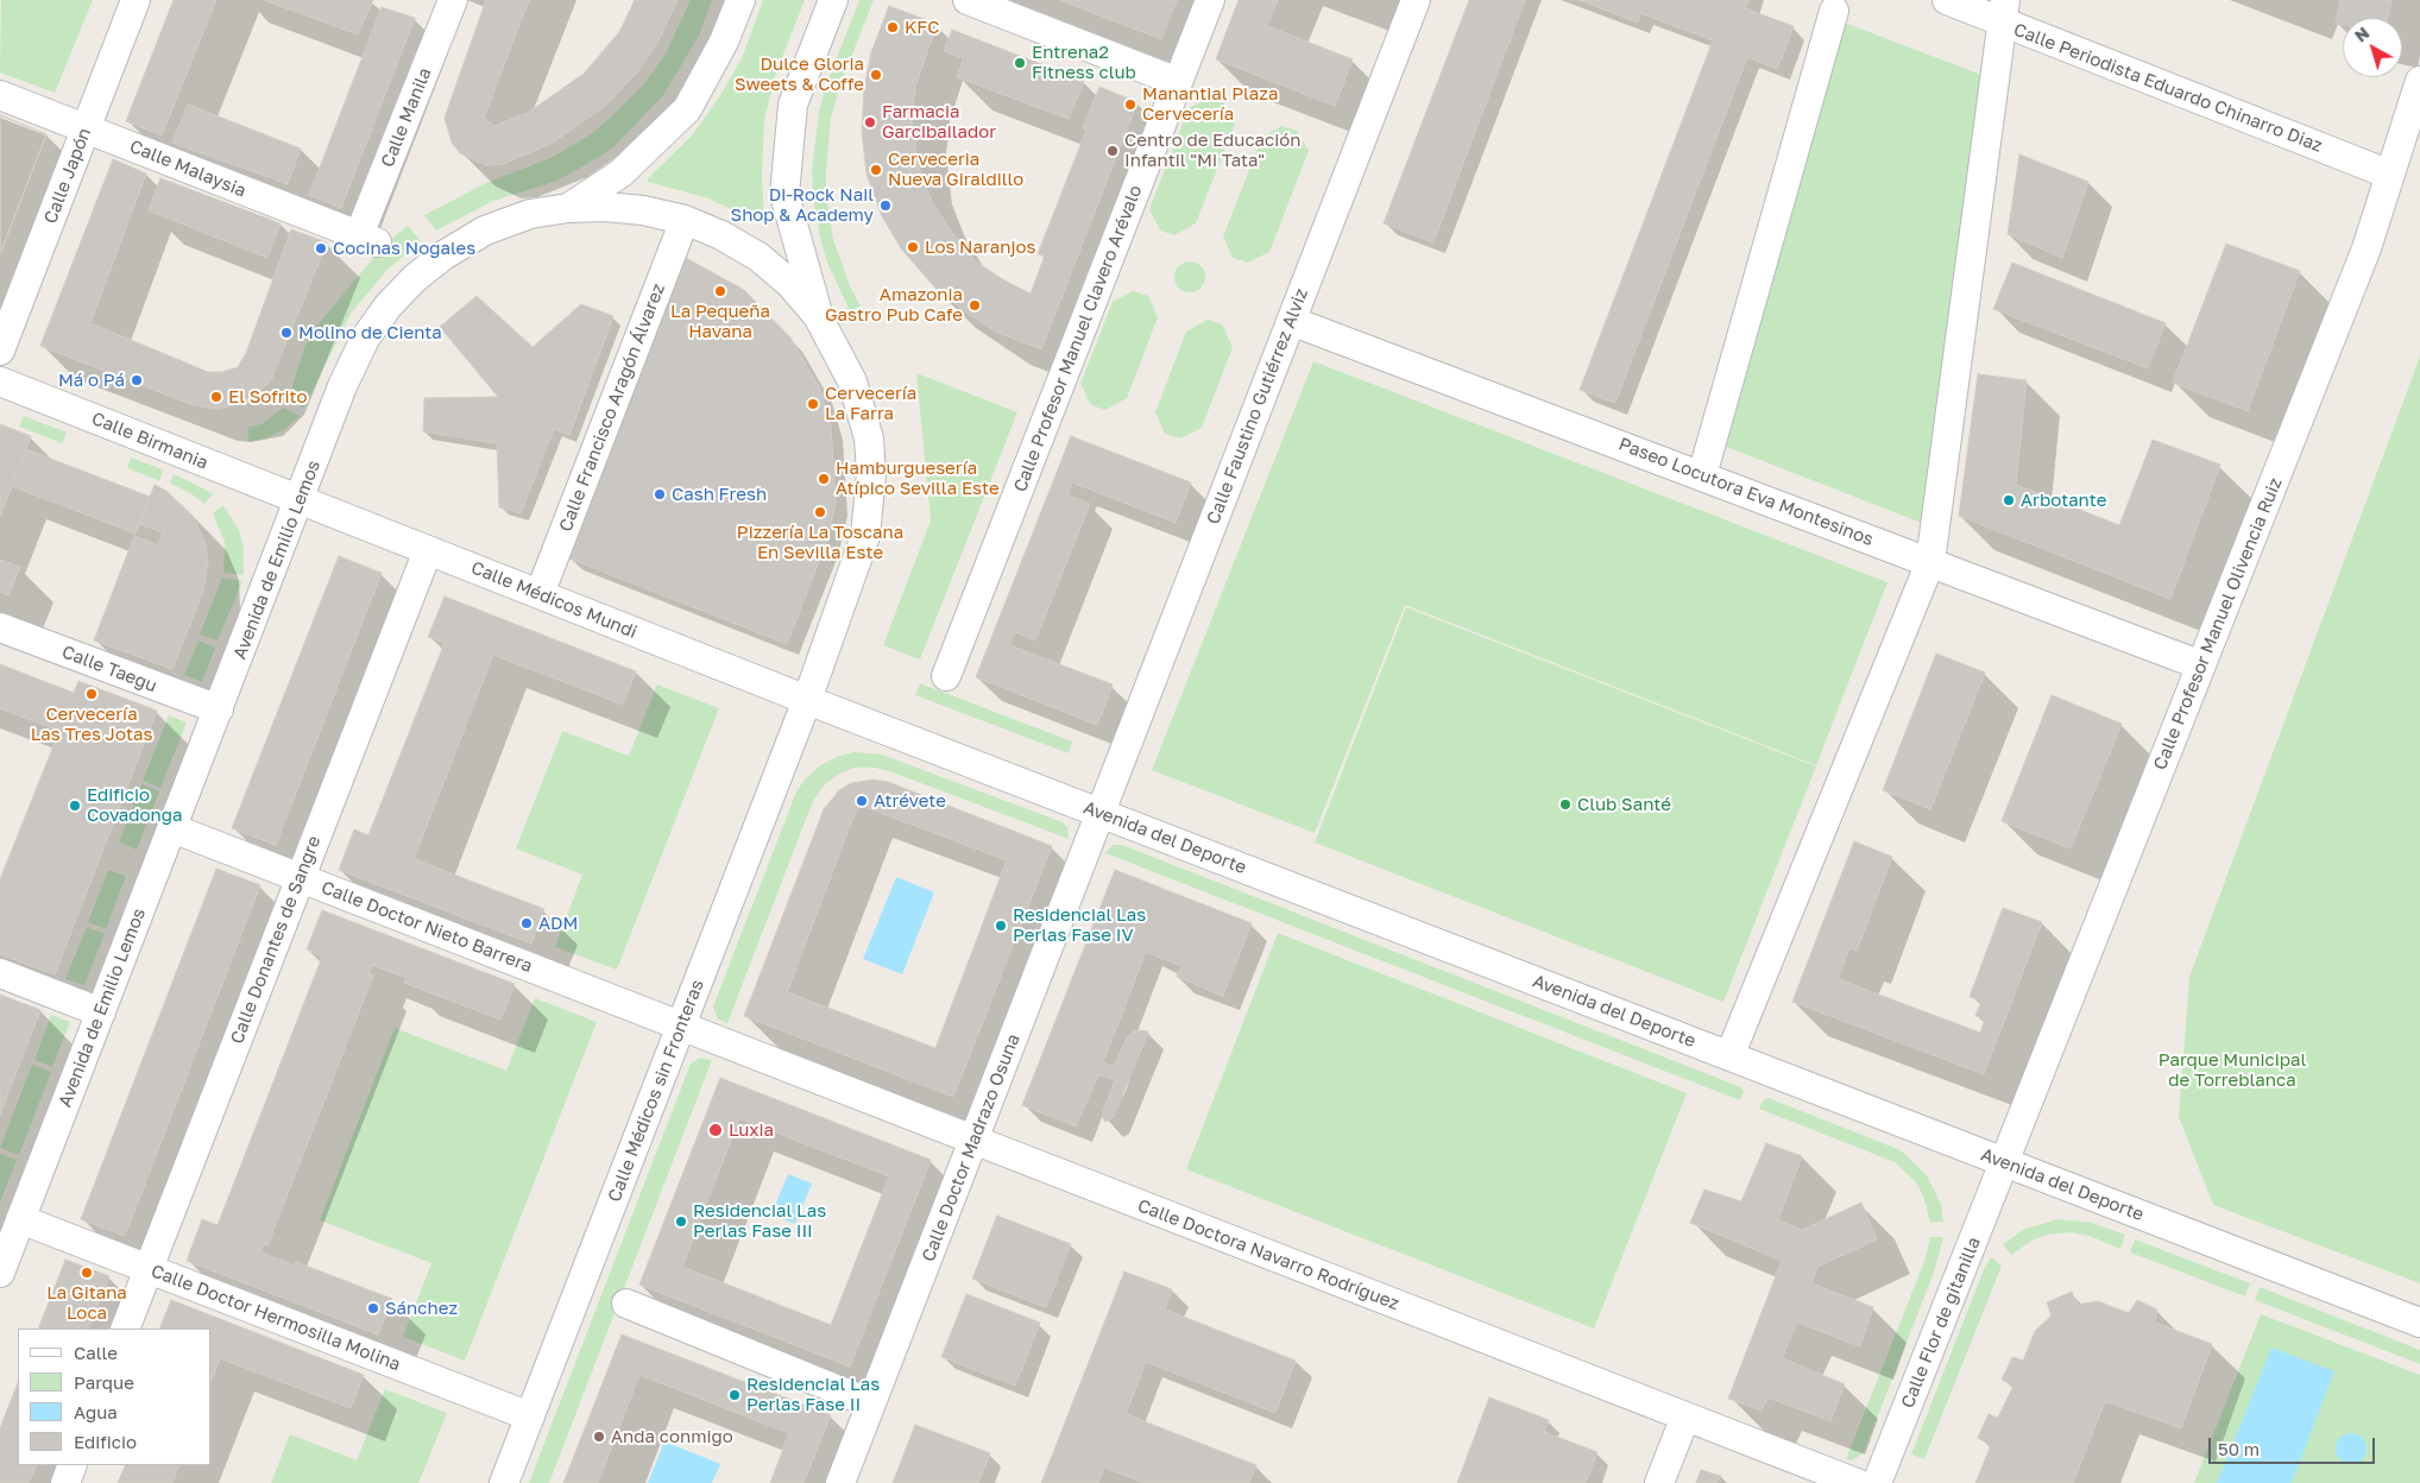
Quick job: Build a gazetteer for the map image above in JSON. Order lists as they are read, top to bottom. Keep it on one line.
{"streets":{"street":["Calle Periodista Eduardo Chinarro Diaz","Calle Manila","Calle Malaysia","Calle Japón","Calle Profesor Manuel Clavero Arévalo","Calle Faustino Gutiérrez Alviz","Calle Francisco Aragón Álvarez","Calle Birmania","Paseo Locutora Eva Montesinos","Avenida de Emilio Lemos","Calle Médicos Mundi","Calle Profesor Manuel Olivencia Ruiz","Calle Taegu","Avenida del Deporte","Calle Doctor Nieto Barrera","Calle Donantes de Sangre","Calle Médicos sin Fronteras","Calle Doctor Madrazo Osuna","Calle Doctora Navarro Rodríguez","Calle Doctor Hermosilla Molina","Calle Flor de gitanilla"]},"crossings":[["Calle Periodista Eduardo Chinarro Diaz","Calle Profesor Manuel Olivencia Ruiz"],["Calle Manila","Calle Malaysia"],["Calle Malaysia","Calle Japón"],["Calle Faustino Gutiérrez Alviz","Paseo Locutora Eva Montesinos"],["Calle Faustino Gutiérrez Alviz","Avenida del Deporte"],["Calle Faustino Gutiérrez Alviz","Calle Doctor Madrazo Osuna"],["Calle Francisco Aragón Álvarez","Calle Médicos Mundi"],["Calle Birmania","Avenida de Emilio Lemos"],["Calle Birmania","Calle Médicos Mundi"],["Paseo Locutora Eva Montesinos","Calle Profesor Manuel Olivencia Ruiz"],["Avenida de Emilio Lemos","Calle Médicos Mundi"],["Avenida de Emilio Lemos","Calle Taegu"],["Avenida de Emilio Lemos","Calle Doctor Nieto Barrera"],["Avenida de Emilio Lemos","Calle Doctor Hermosilla Molina"],["Calle Médicos Mundi","Avenida del Deporte"],["Calle Médicos Mundi","Calle Donantes de Sangre"],["Calle Médicos Mundi","Calle Médicos sin Fronteras"],["Calle Profesor Manuel Olivencia Ruiz","Avenida del Deporte"],["Calle Profesor Manuel Olivencia Ruiz","Calle Flor de gitanilla"],["Avenida del Deporte","Calle Médicos sin Fronteras"],["Avenida del Deporte","Calle Doctor Madrazo Osuna"],["Avenida del Deporte","Calle Flor de gitanilla"],["Calle Doctor Nieto Barrera","Calle Donantes de Sangre"],["Calle Doctor Nieto Barrera","Calle Médicos sin Fronteras"],["Calle Doctor Nieto Barrera","Calle Doctora Navarro Rodríguez"],["Calle Donantes de Sangre","Calle Doctor Hermosilla Molina"],["Calle Médicos sin Fronteras","Calle Doctora Navarro Rodríguez"],["Calle Médicos sin Fronteras","Calle Doctor Hermosilla Molina"],["Calle Doctor Madrazo Osuna","Calle Doctora Navarro Rodríguez"]],"parks":["Parque Municipal de Torreblanca"],"places":["KFC","Entrena2 Fitness club","Dulce Gloria Sweets & Coffe","Manantial Plaza Cervecería","Farmacia Garcibailador","Centro de Educación Infantil \"Mi Tata\"","Cerveceria Nueva Giraldillo","Di-Rock Nail Shop & Academy","Los Naranjos","Cocinas Nogales","La Pequeña Havana","Amazonia Gastro Pub Cafe","Molino de Cienta","Má o Pá","El Sofrito","Cervecería La Farra","Hamburguesería Atípico Sevilla Este","Cash Fresh","Arbotante","Pizzería La Toscana En Sevilla Este","Cervecería Las Tres Jotas","Atrévete","Club Santé","Edificio Covadonga","ADM","Residencial Las Perlas Fase IV","Luxia","Residencial Las Perlas Fase III","La Gitana Loca","Sánchez","Residencial Las Perlas Fase II","Anda conmigo"],"legend":["Calle","Parque","Agua","Edificio"],"scale_bar":"50 m","north":"top left"}
